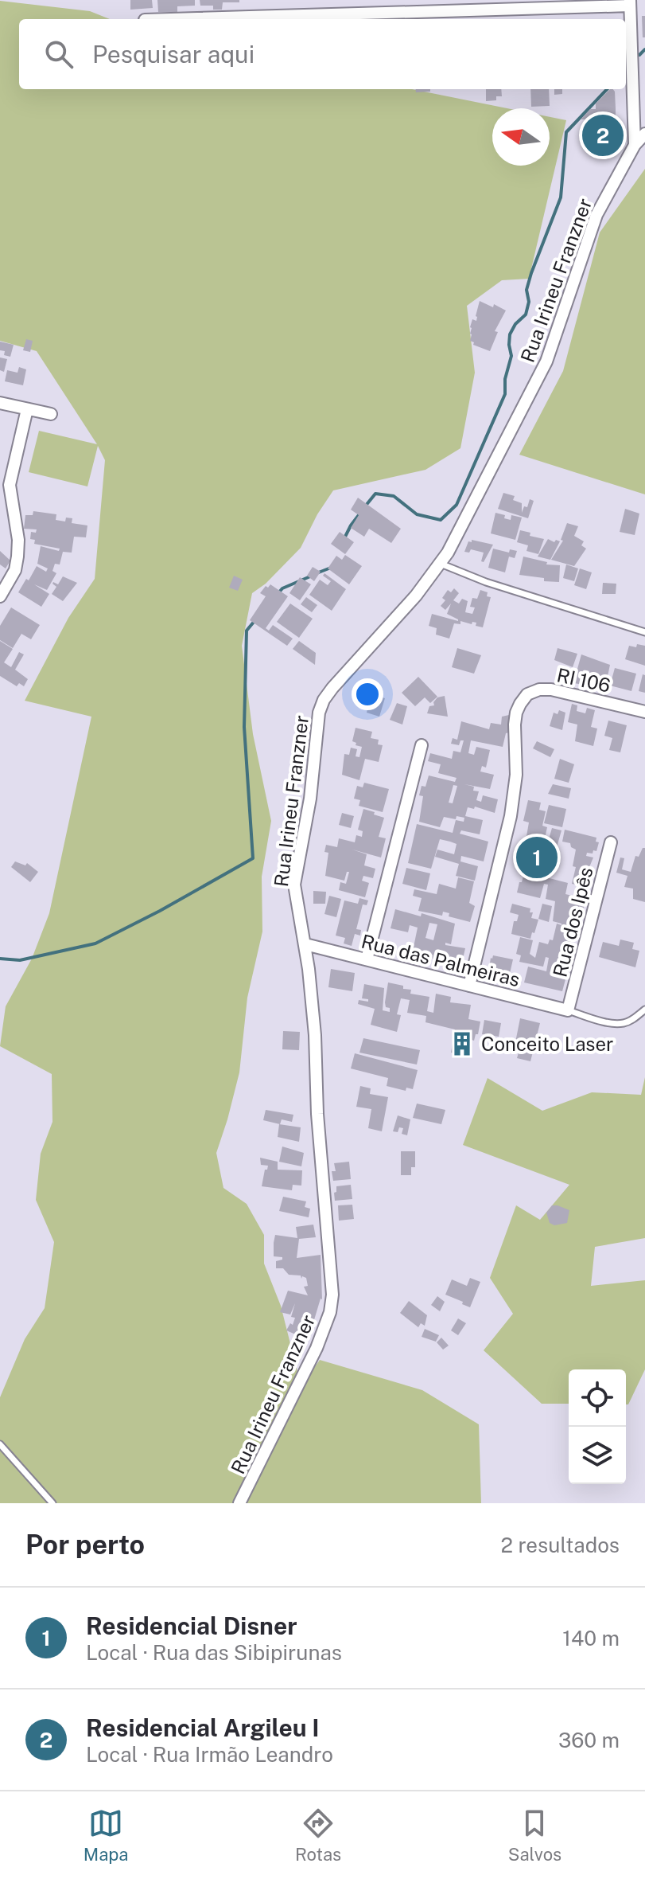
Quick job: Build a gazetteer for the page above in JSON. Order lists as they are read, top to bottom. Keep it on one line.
{"streets":{"street":["Rua Irineu Franzner","RI 106","Rua dos Ipês","Rua das Palmeiras"]},"crossings":[["Rua Irineu Franzner","Rua das Palmeiras"],["RI 106","Rua das Palmeiras"],["Rua dos Ipês","Rua das Palmeiras"]],"places":{"building":["Conceito Laser"]},"north":"left","page":{"search":"Pesquisar aqui","pins":["2","1"],"heading":["Por perto","2 resultados"],"list":[{"mark":"1","name":"Residencial Disner","note":"Local · Rua das Sibipirunas","value":"140 m"},{"mark":"2","name":"Residencial Argileu I","note":"Local · Rua Irmão Leandro","value":"360 m"}],"nav":["Mapa","Rotas","Salvos"]}}
